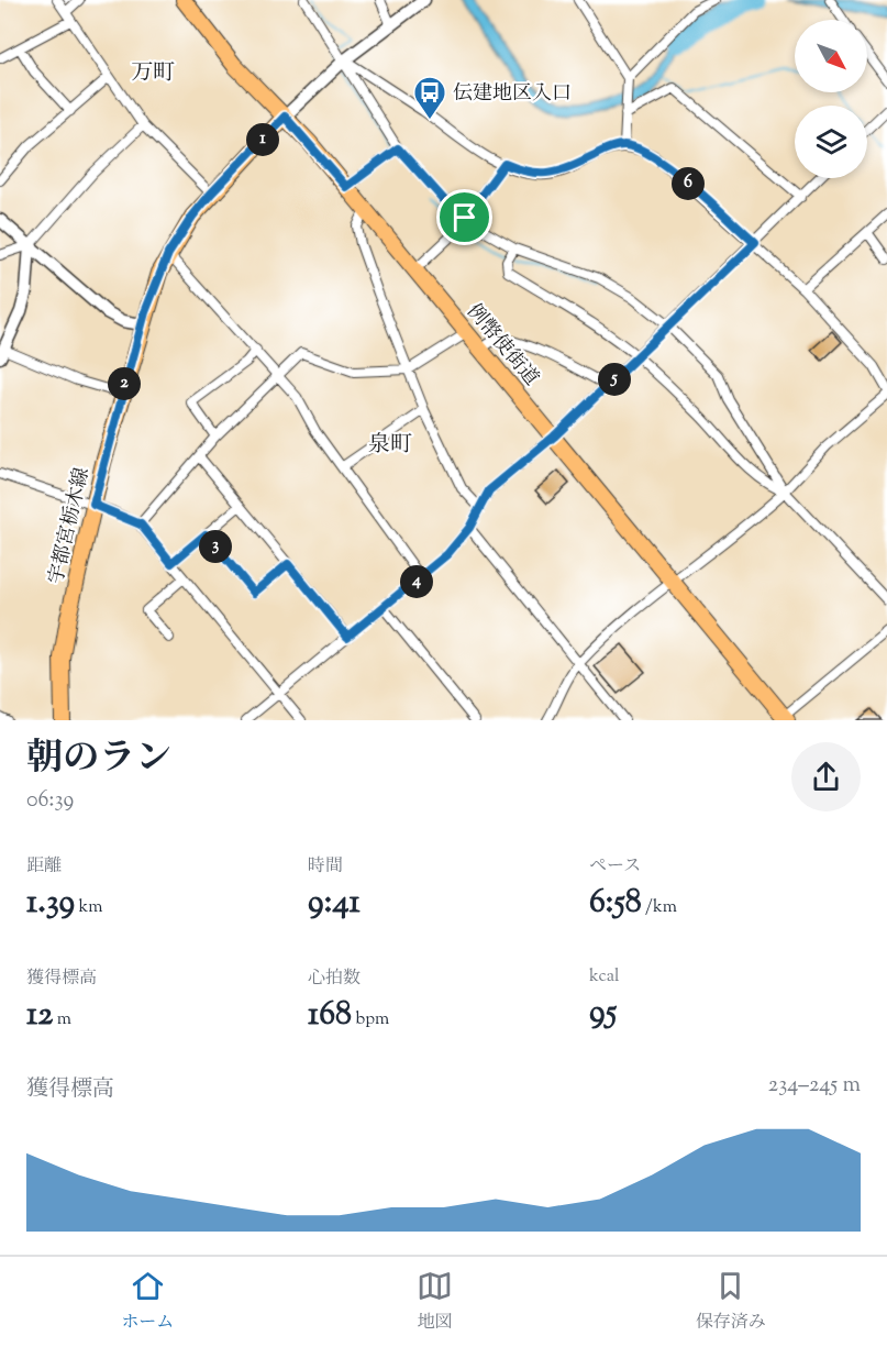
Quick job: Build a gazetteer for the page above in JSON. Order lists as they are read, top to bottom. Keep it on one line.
{"streets":{"main road":["例幣使街道","宇都宮栃木線"]},"crossings":[["例幣使街道","宇都宮栃木線"]],"districts":["万町","泉町"],"places":{"bus stop":["伝建地区入口"]},"north":"bottom right","page":{"pins":["1","6","5","2","3","4"],"heading":["朝のラン","06:39"],"stats":[["距離","1.39 km"],["時間","9:41"],["ペース","6:58 /km"],["獲得標高","12 m"],["心拍数","168 bpm"],["kcal","95"]],"chart":["獲得標高","234–245 m"],"tabs":["ホーム","地図","保存済み"]}}
